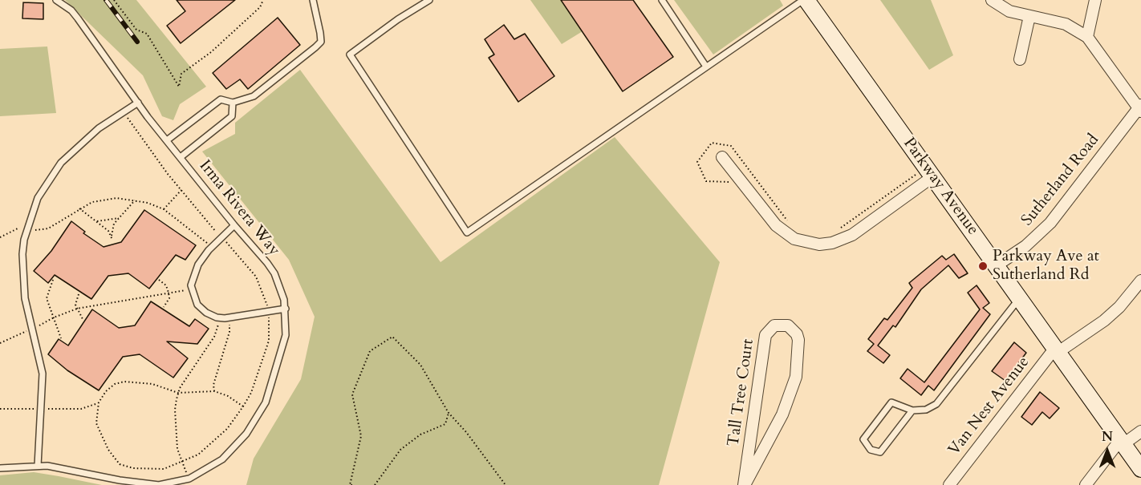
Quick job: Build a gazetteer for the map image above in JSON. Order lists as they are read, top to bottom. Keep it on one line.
{"streets":{"main road":["Parkway Avenue"],"street":["Sutherland Road","Tall Tree Court","Van Nest Avenue"],"lane":["Irma Rivera Way"]},"crossings":[["Sutherland Road","Parkway Avenue"],["Parkway Avenue","Van Nest Avenue"]],"places":["Parkway Ave at Sutherland Rd"],"north":"top"}
